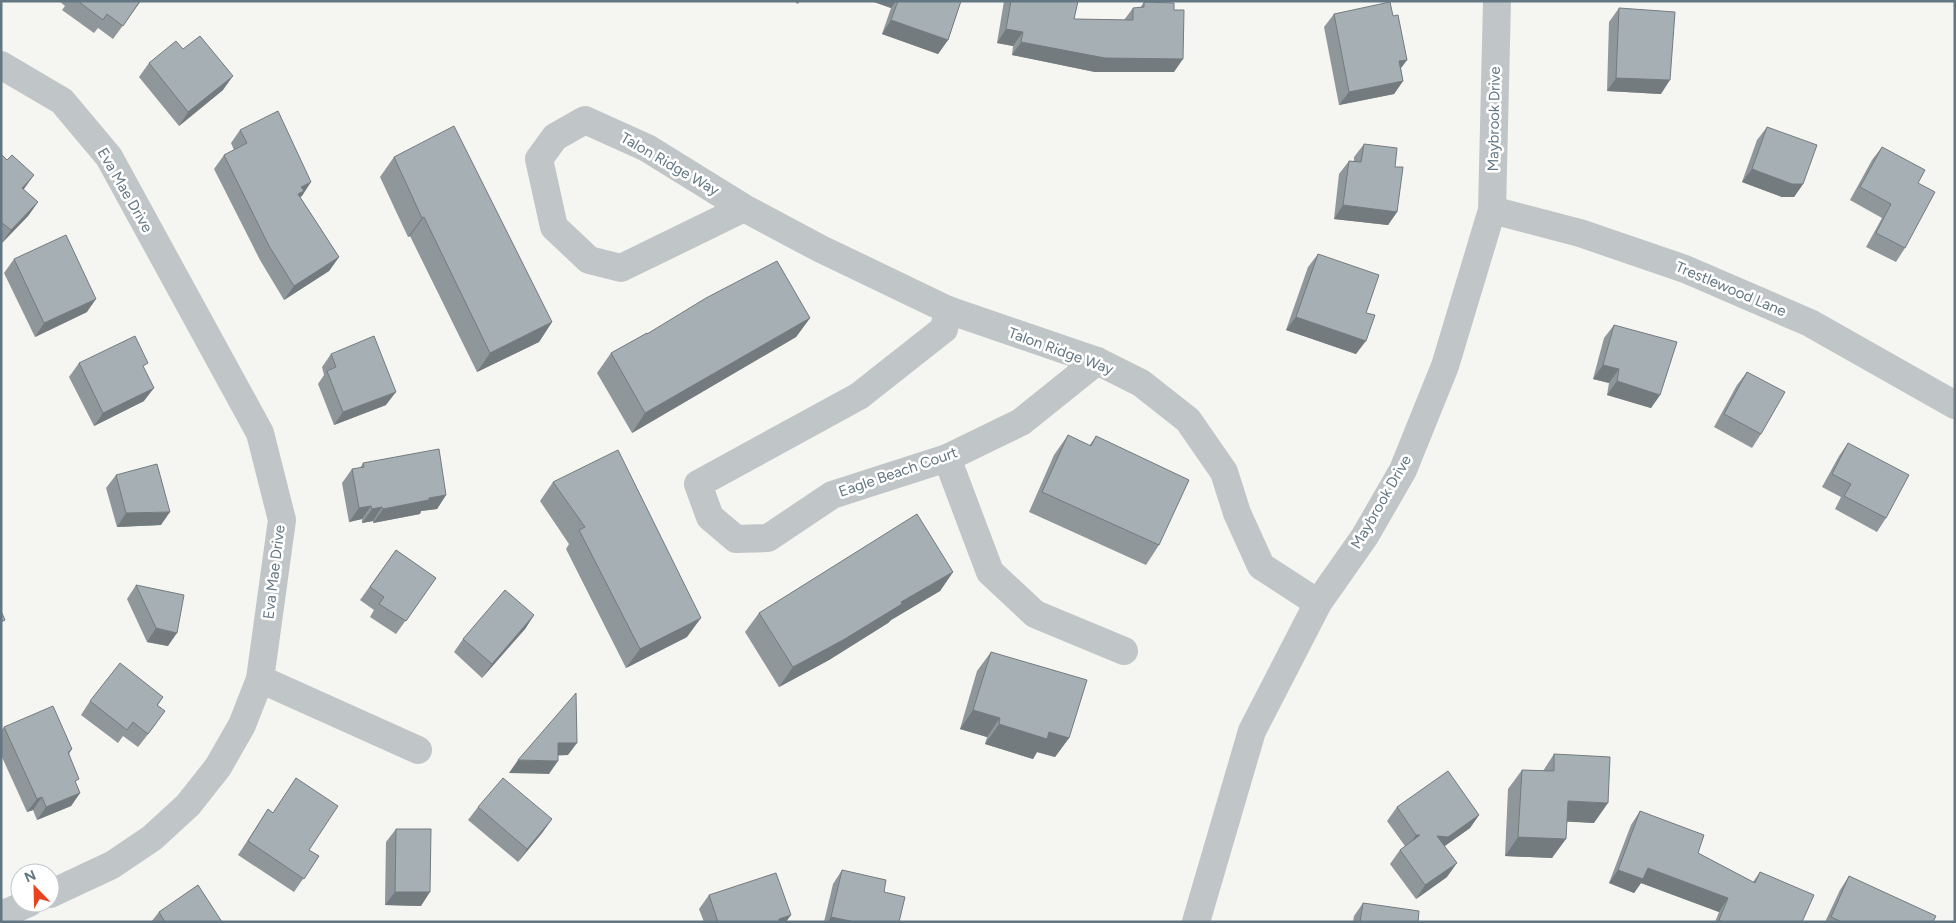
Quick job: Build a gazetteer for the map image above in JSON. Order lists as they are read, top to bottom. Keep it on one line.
{"streets":{"street":["Maybrook Drive","Talon Ridge Way","Eva Mae Drive","Trestlewood Lane","Eagle Beach Court"]},"crossings":[["Maybrook Drive","Talon Ridge Way"],["Maybrook Drive","Trestlewood Lane"],["Talon Ridge Way","Eagle Beach Court"]],"north":"top left"}
